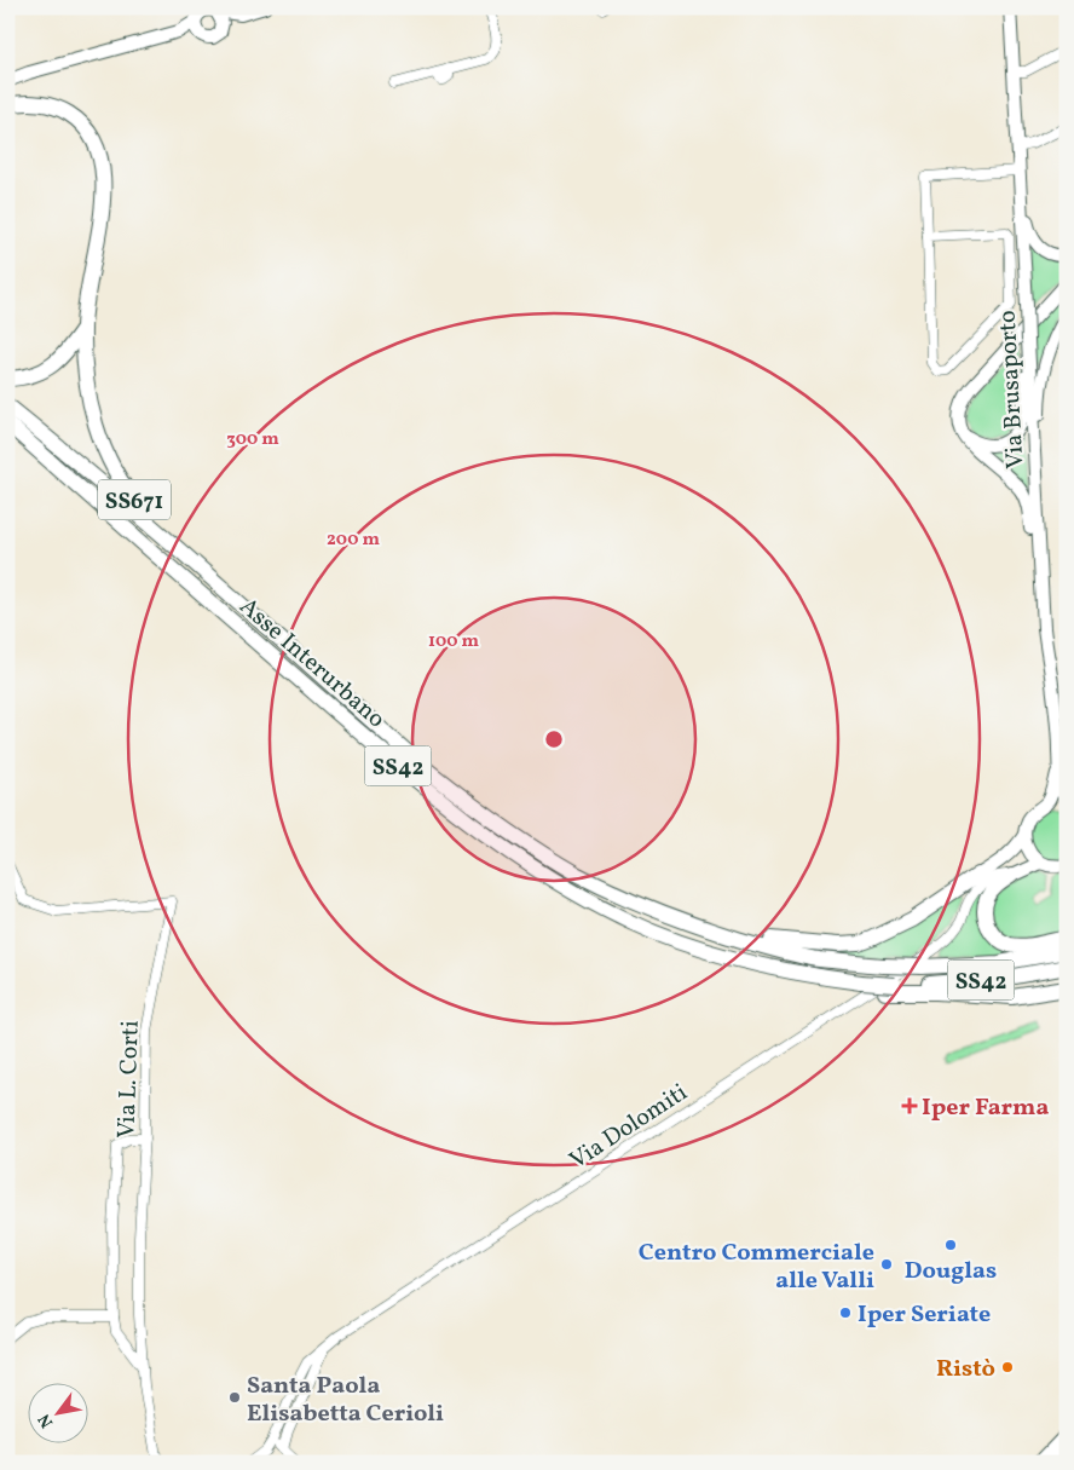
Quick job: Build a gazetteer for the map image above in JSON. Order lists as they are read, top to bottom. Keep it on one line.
{"streets":{"highway":["SS671","Asse Interurbano","SS42"],"street":["Via Brusaporto","Via L. Corti","Via Dolomiti"]},"crossings":[["SS671","Asse Interurbano"],["SS671","SS42"],["Asse Interurbano","SS42"]],"places":{"health":["Iper Farma"],"other":["Douglas","Centro Commerciale alle Valli","Iper Seriate","Ristò","Santa Paola Elisabetta Cerioli"]},"north":"bottom left","rings":["300 m","200 m","100 m"]}
